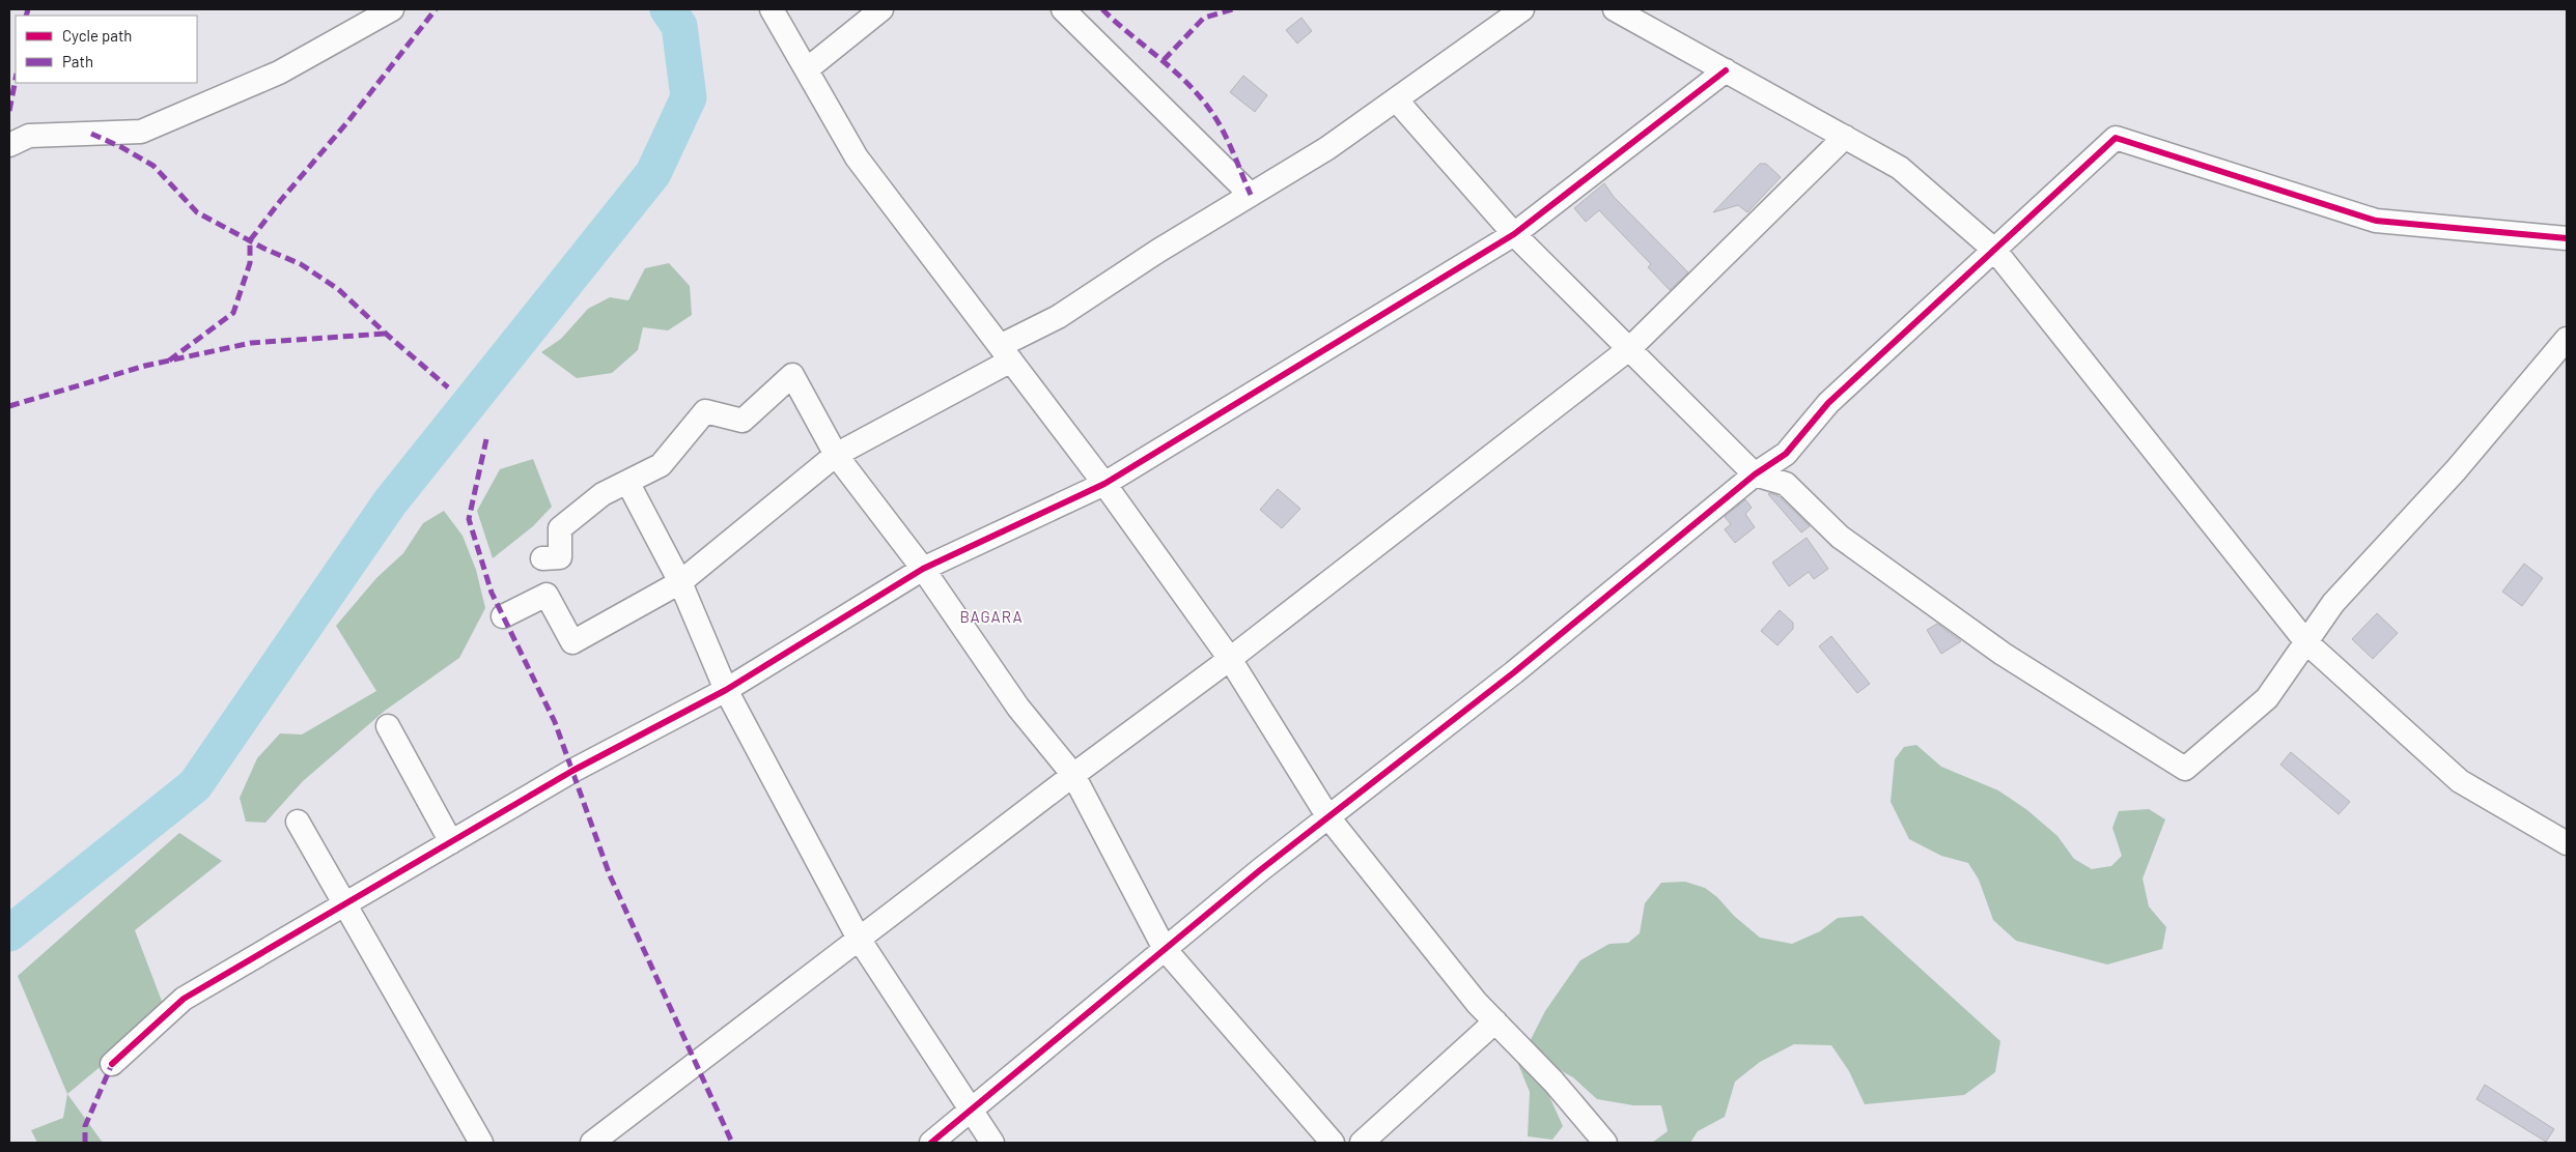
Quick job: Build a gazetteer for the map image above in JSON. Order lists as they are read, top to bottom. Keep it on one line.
{"districts":["BAGARA"],"legend":["Cycle path","Path"]}
